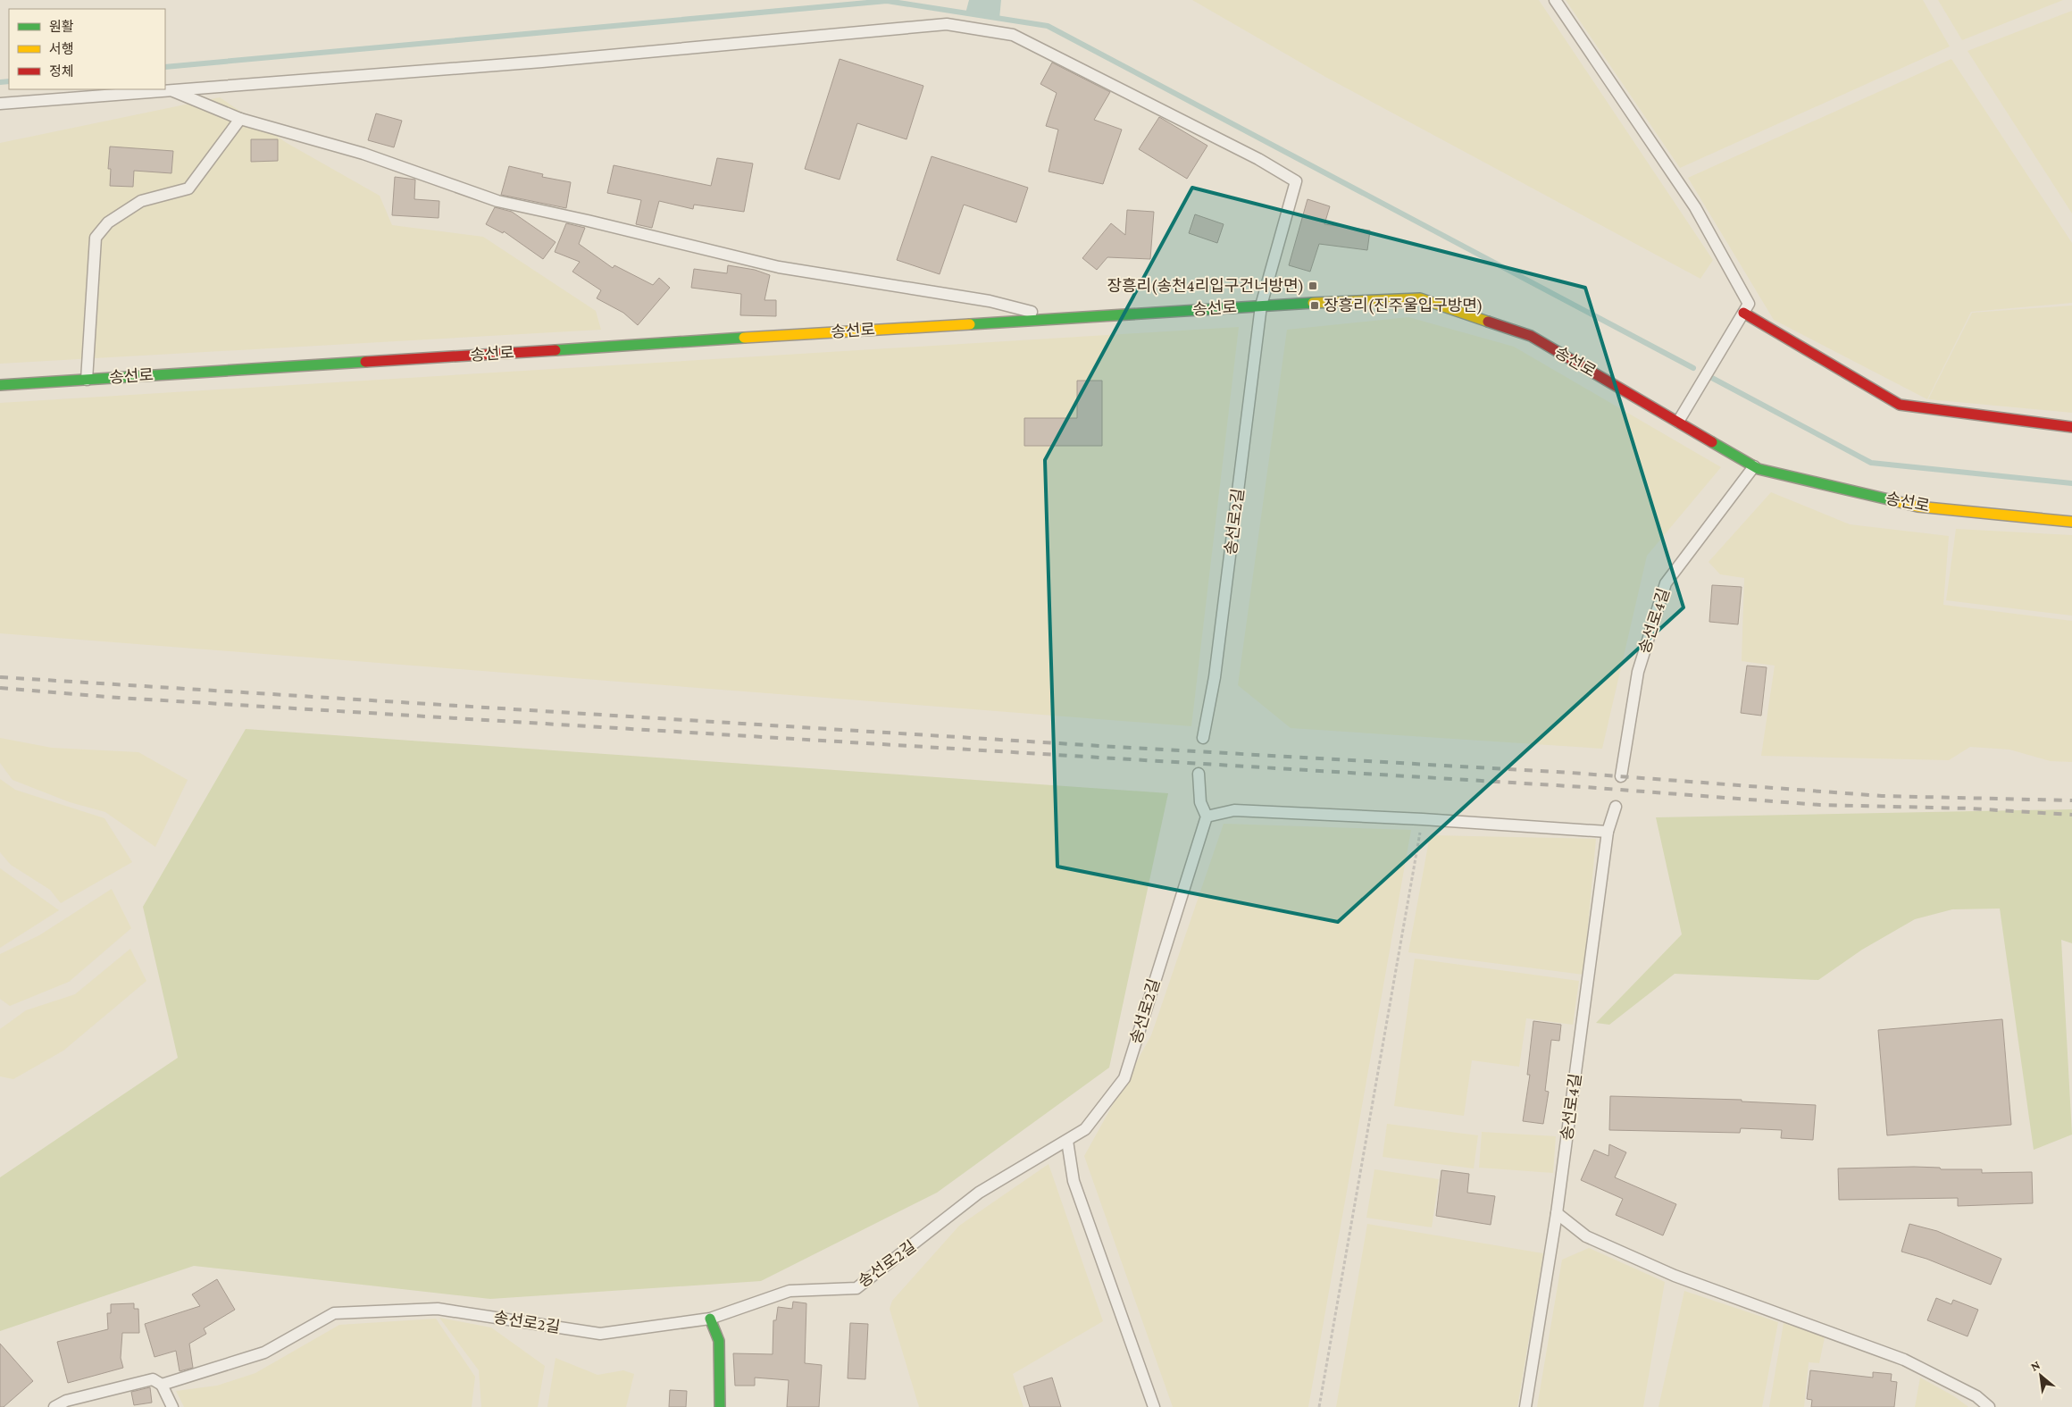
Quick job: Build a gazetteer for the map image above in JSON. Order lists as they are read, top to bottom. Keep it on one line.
{"streets":{"street":["송선로"],"lane":["송선로2길","송선로4길"]},"crossings":[["송선로","송선로2길"],["송선로","송선로4길"]],"places":{"transit":["장흥리(송천4리입구건너방면)","장흥리(진주울입구방면)"]},"legend":["원활","서행","정체"],"north":"top left"}
